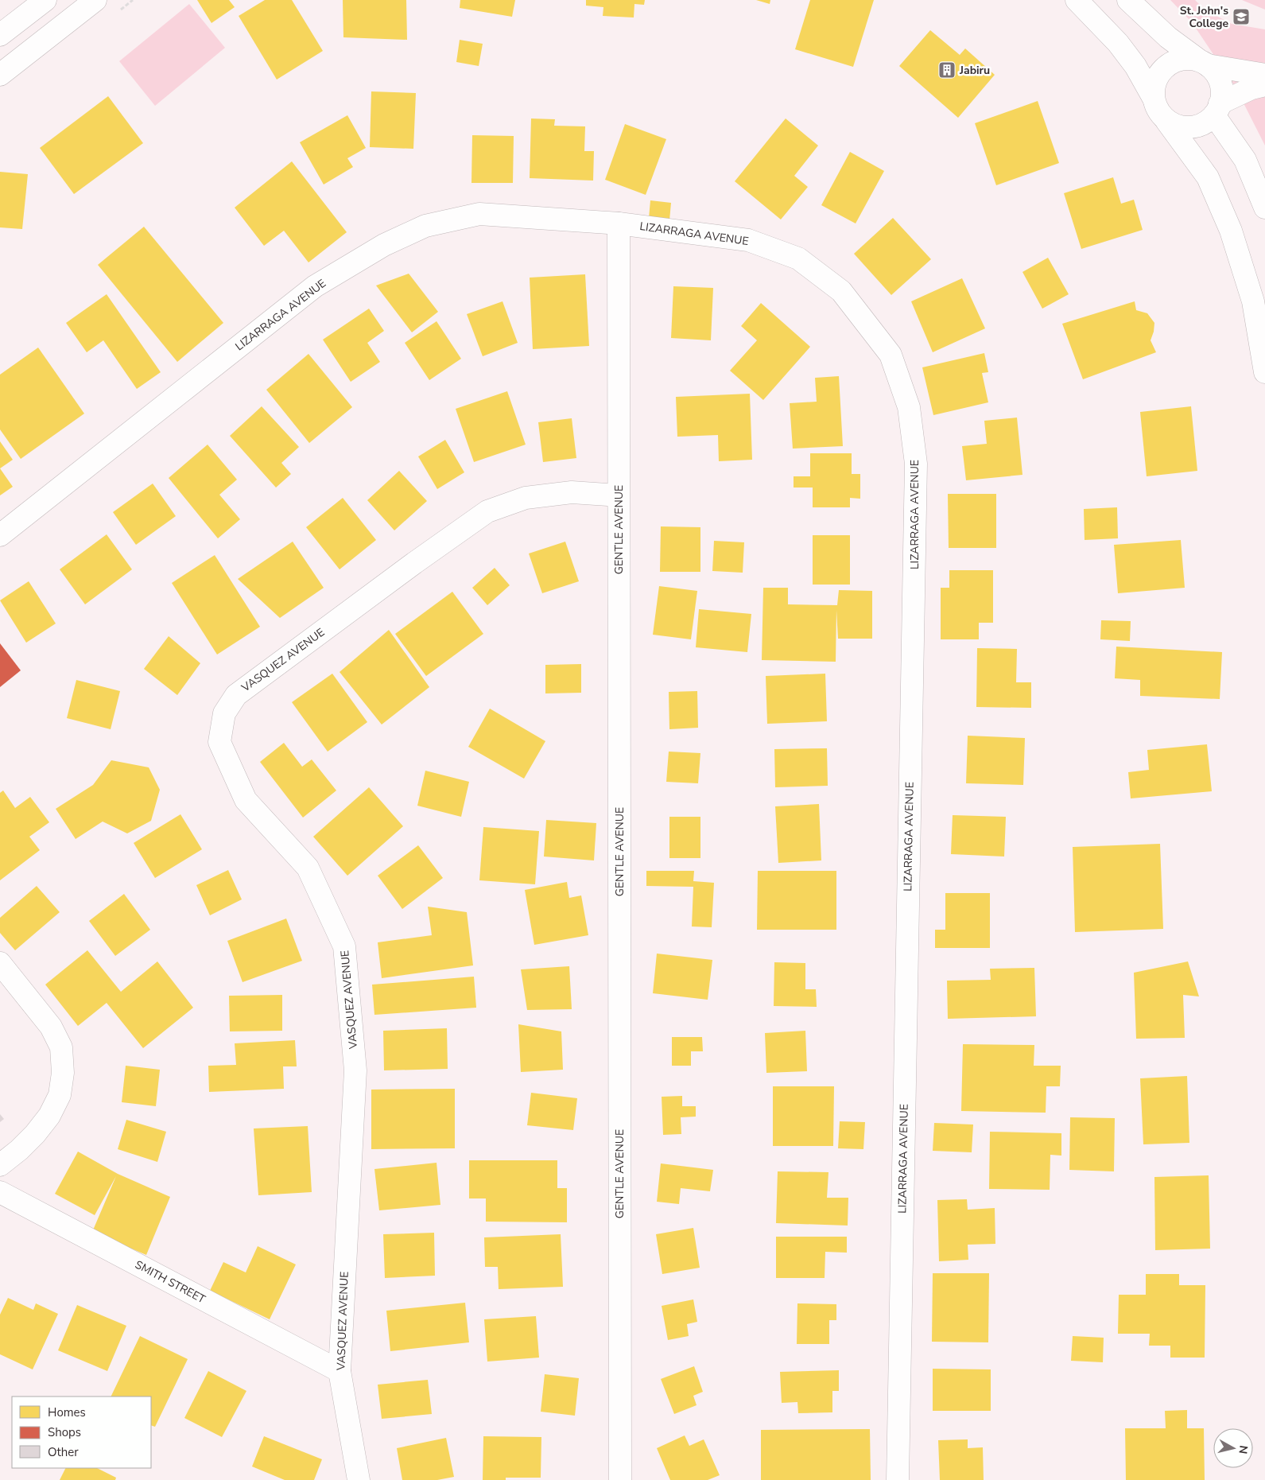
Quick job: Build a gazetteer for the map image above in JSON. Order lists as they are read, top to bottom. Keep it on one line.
{"streets":{"street":["LIZARRAGA AVENUE","GENTLE AVENUE","VASQUEZ AVENUE","SMITH STREET"]},"crossings":[["LIZARRAGA AVENUE","GENTLE AVENUE"],["GENTLE AVENUE","VASQUEZ AVENUE"],["VASQUEZ AVENUE","SMITH STREET"]],"places":{"school or university":["St. John's College"],"building":["Jabiru"]},"legend":["Homes","Shops","Other"],"north":"right"}
